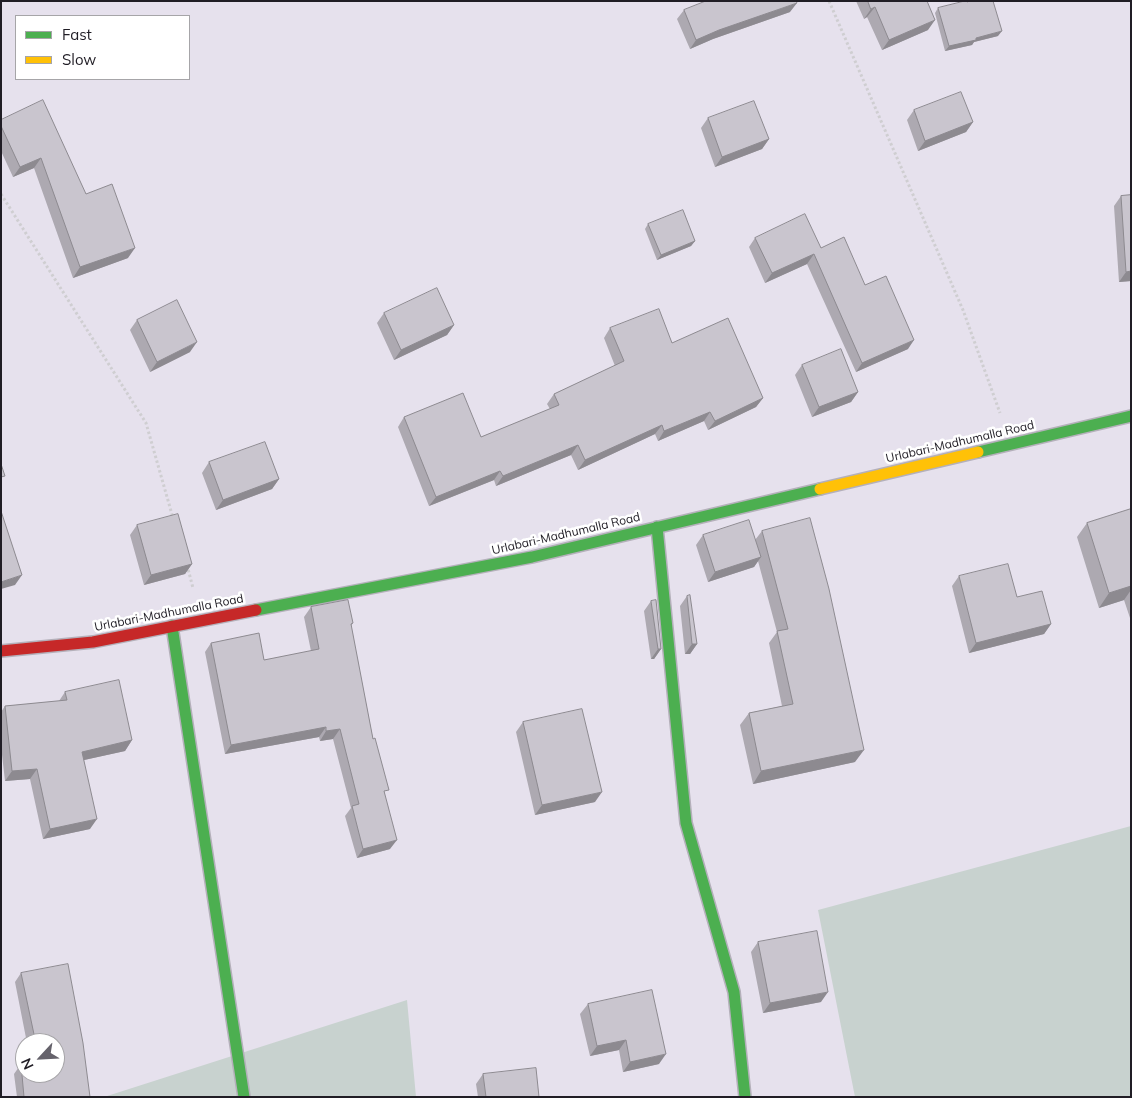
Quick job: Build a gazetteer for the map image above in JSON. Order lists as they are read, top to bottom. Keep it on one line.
{"streets":{"main road":["Urlabari-Madhumalla Road"]},"legend":["Fast","Slow"],"north":"bottom left"}
